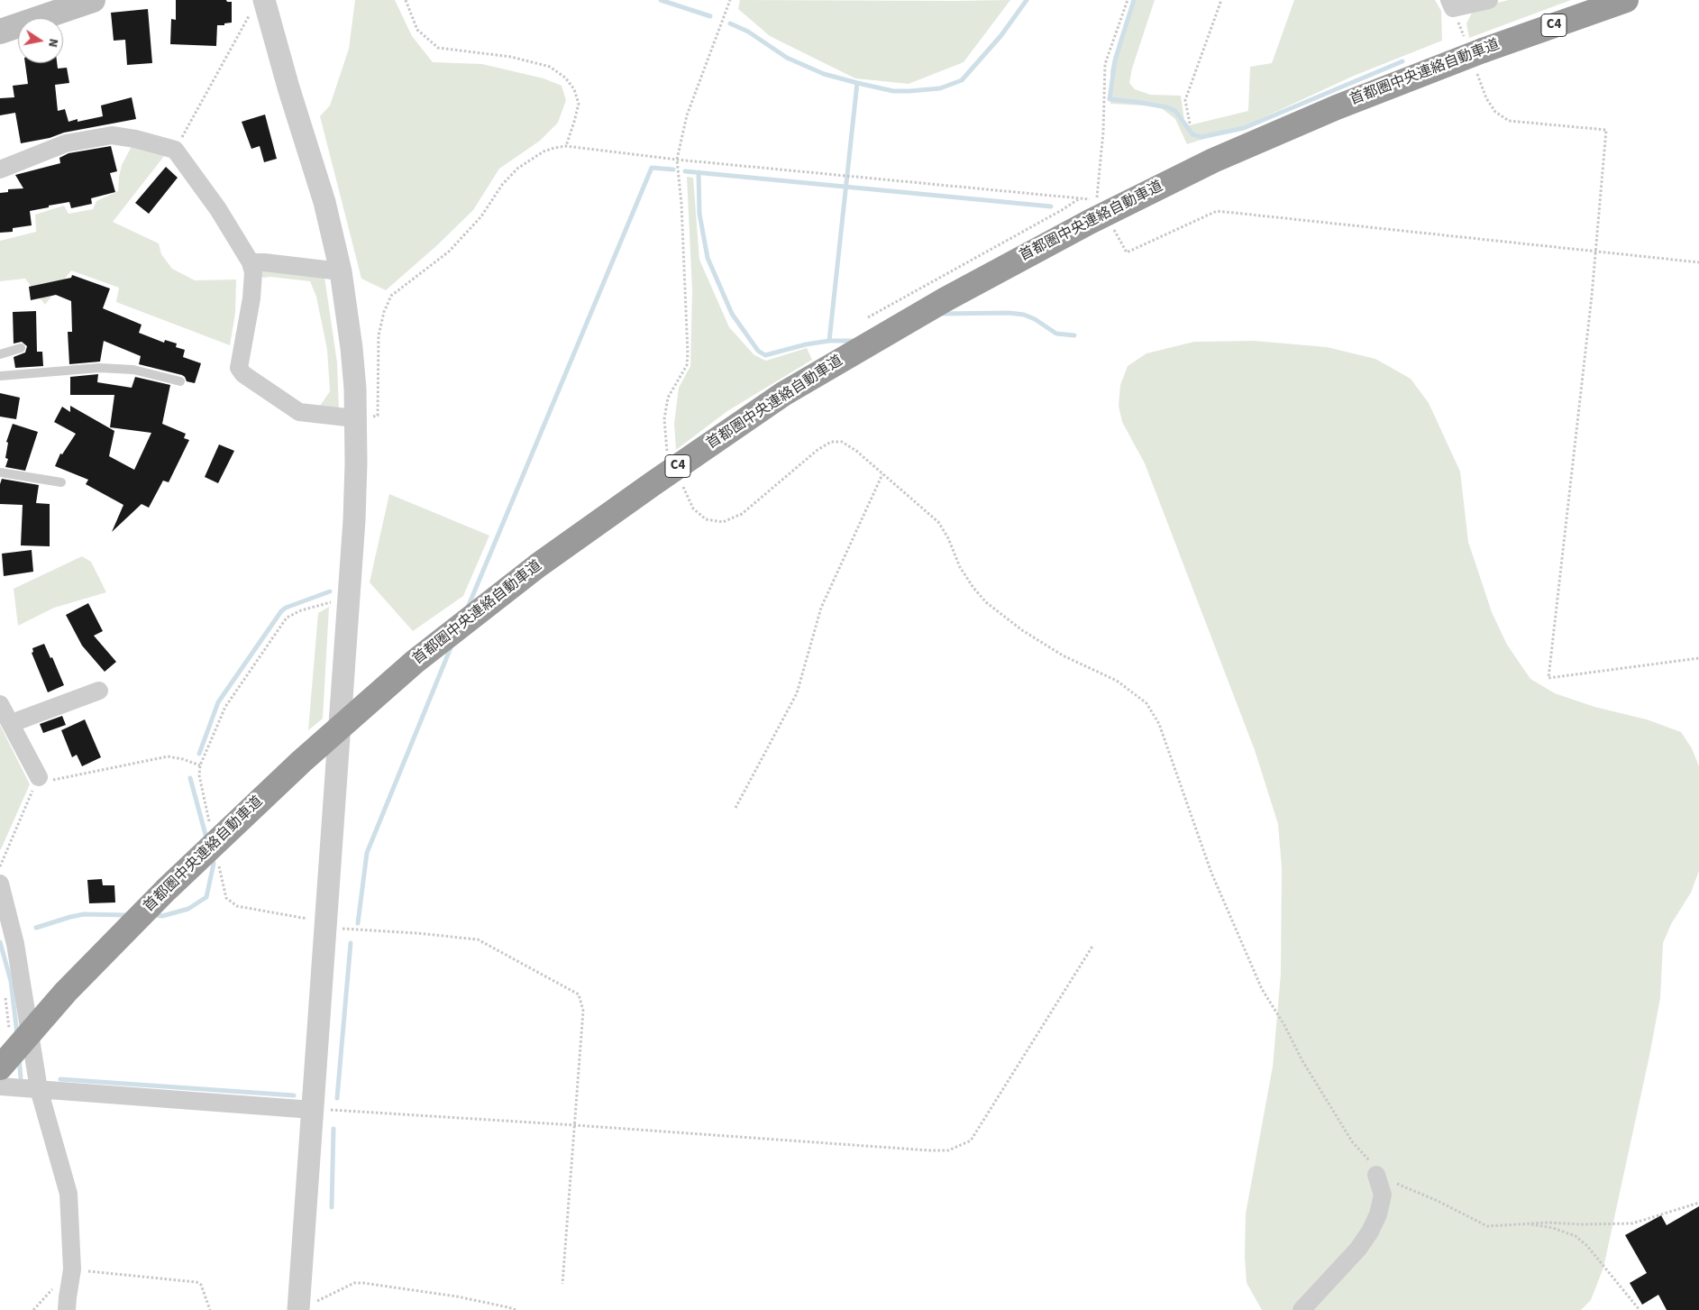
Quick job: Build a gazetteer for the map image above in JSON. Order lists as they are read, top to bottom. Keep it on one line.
{"streets":{"highway":["C4","首都圏中央連絡自動車道"]},"north":"right"}
